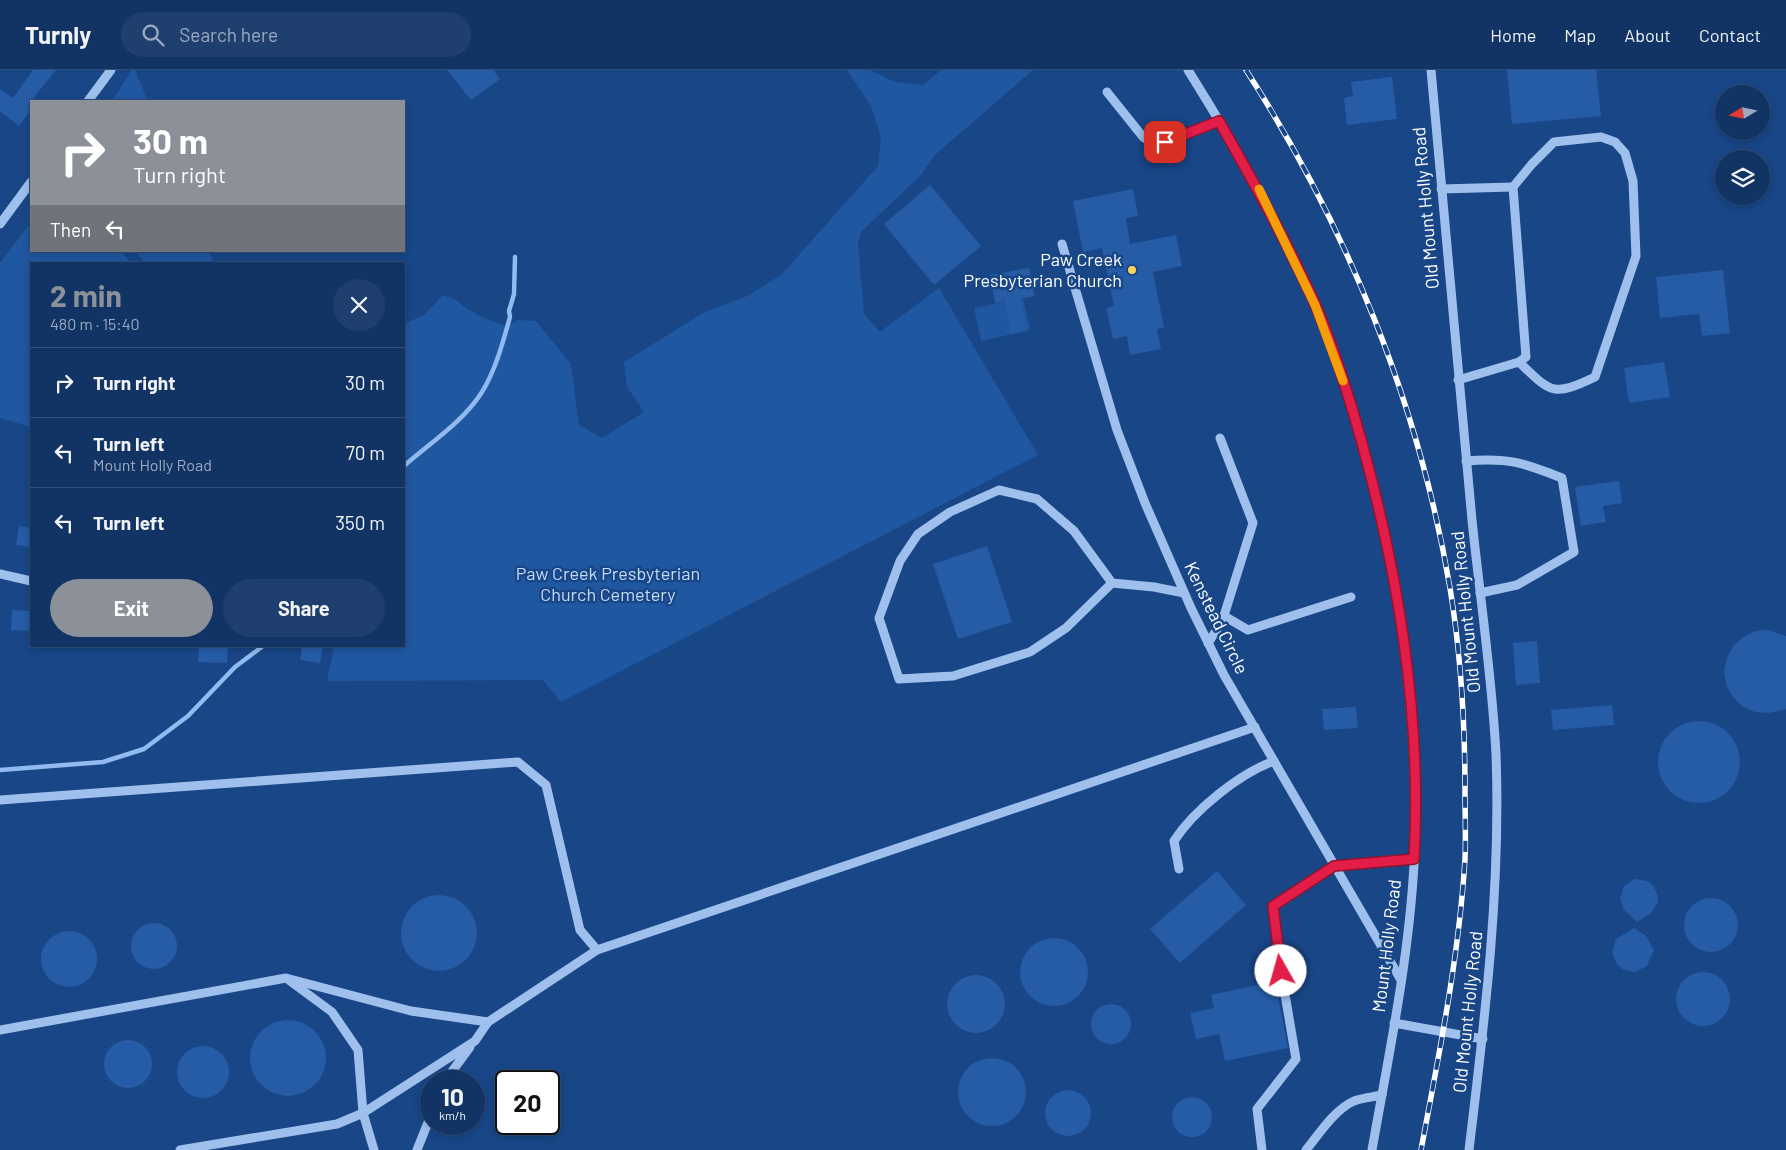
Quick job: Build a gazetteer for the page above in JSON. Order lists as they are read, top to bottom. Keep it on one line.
{"streets":{"street":["Old Mount Holly Road","Kenstead Circle","Mount Holly Road"]},"crossings":[["Kenstead Circle","Mount Holly Road"]],"parks":["Paw Creek Presbyterian Church Cemetery"],"places":["Paw Creek Presbyterian Church"],"north":"left","page":{"header":"Turnly","search":"Search here","nav":["Home","Map","About","Contact"],"turn":["30 m","Turn right"],"then":"Then","heading":["2 min","480 m · 15:40"],"list":[{"name":"Turn right","value":"30 m"},{"name":"Turn left","note":"Mount Holly Road","value":"70 m"},{"name":"Turn left","value":"350 m"}],"buttons":["Exit","Share"],"speed":"10 km/h","limit":"20"}}
